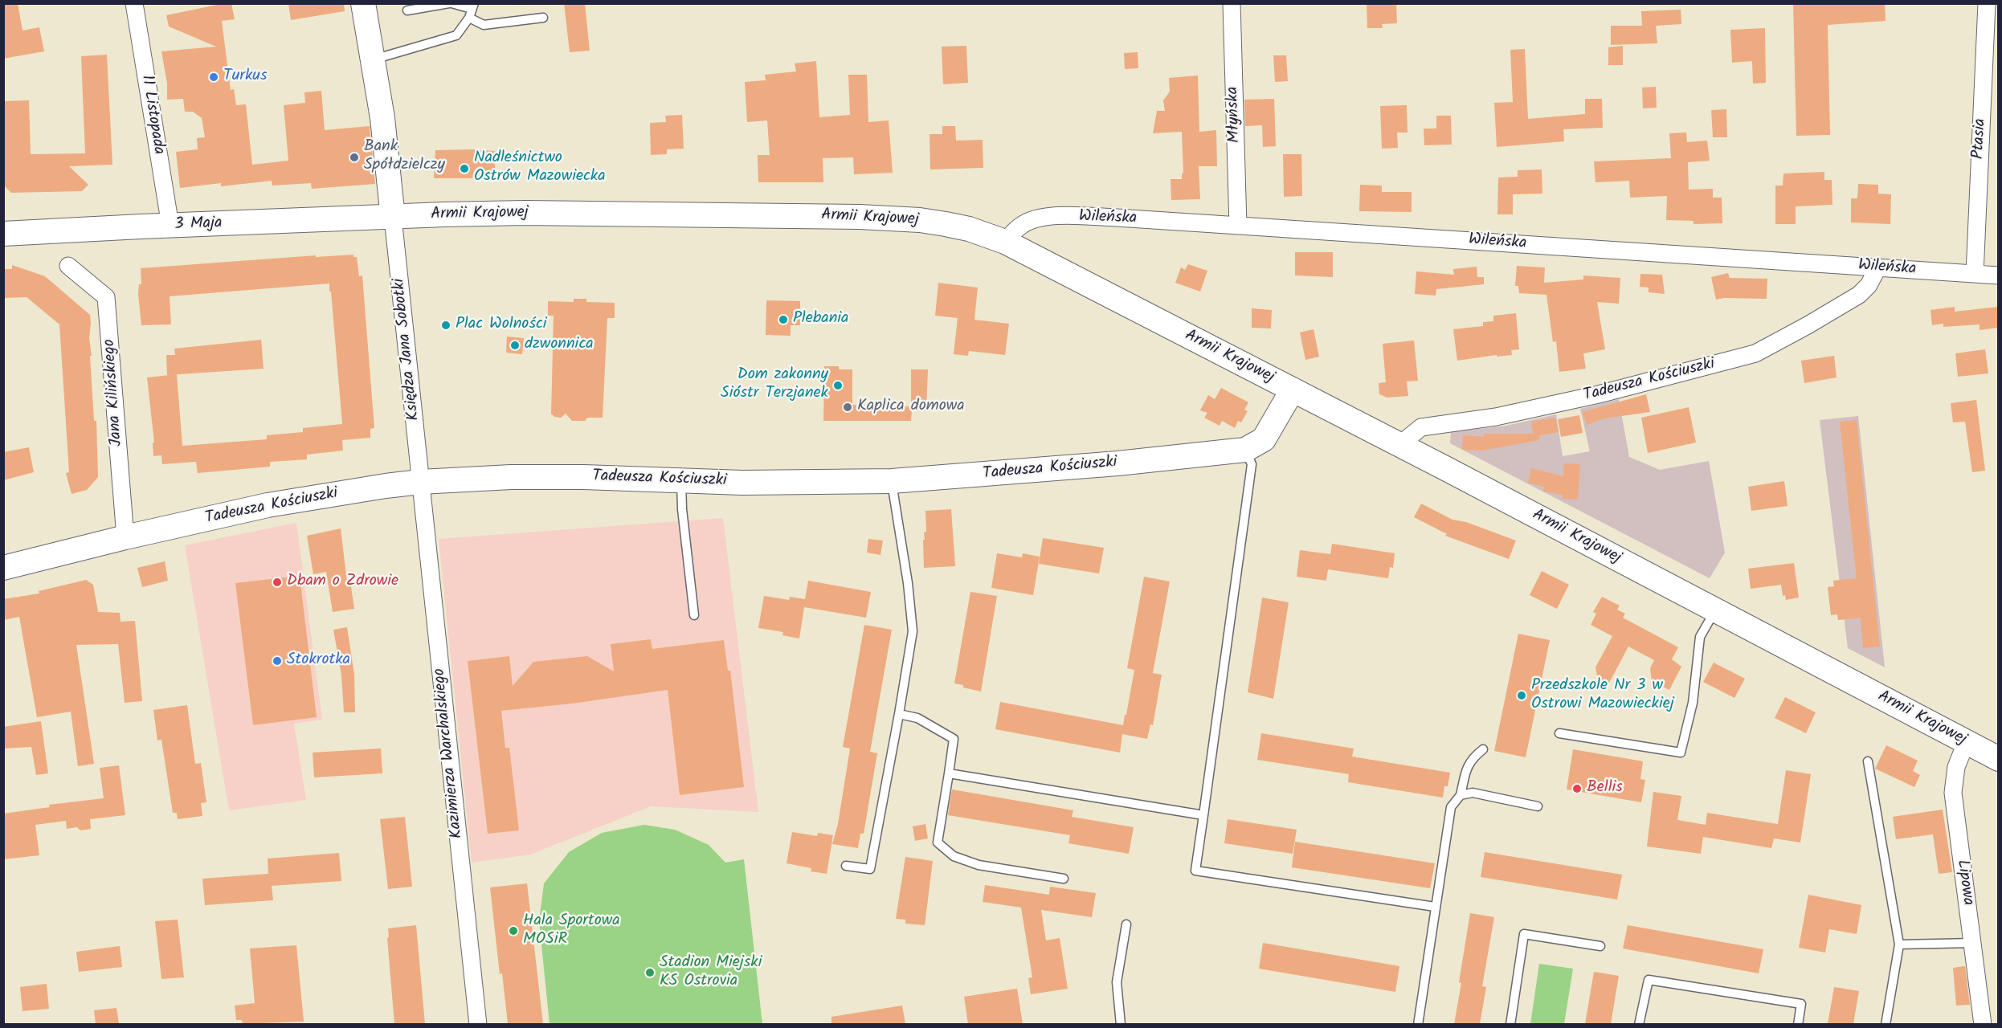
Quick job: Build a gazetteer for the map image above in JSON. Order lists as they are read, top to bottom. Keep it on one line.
{"streets":{"main road":["Armii Krajowej","3 Maja","Tadeusza Kościuszki"],"street":["11 Listopada","Młyńska","Ptasia","Wileńska","Księdza Jana Sobotki","Jana Kilińskiego","Kazimierza Warchalskiego","Lipowa"]},"crossings":[["11 Listopada","3 Maja"],["Młyńska","Wileńska"],["Ptasia","Wileńska"],["Armii Krajowej","Wileńska"],["Armii Krajowej","3 Maja"],["Armii Krajowej","Księdza Jana Sobotki"],["Armii Krajowej","Tadeusza Kościuszki"],["Armii Krajowej","Lipowa"],["Wileńska","Tadeusza Kościuszki"],["3 Maja","Księdza Jana Sobotki"],["Księdza Jana Sobotki","Tadeusza Kościuszki"],["Księdza Jana Sobotki","Kazimierza Warchalskiego"],["Tadeusza Kościuszki","Jana Kilińskiego"],["Tadeusza Kościuszki","Kazimierza Warchalskiego"]],"places":["Turkus","Bank Spółdzielczy","Nadleśnictwo Ostrów Mazowiecka","Plebania","Plac Wolności","dzwonnica","Dom zakonny Sióstr Terzjanek","Kaplica domowa","Dbam o Zdrowie","Stokrotka","Przedszkole Nr 3 w Ostrowi Mazowieckiej","Bellis","Hala Sportowa MOSiR","Stadion Miejski KS Ostrovia"]}
